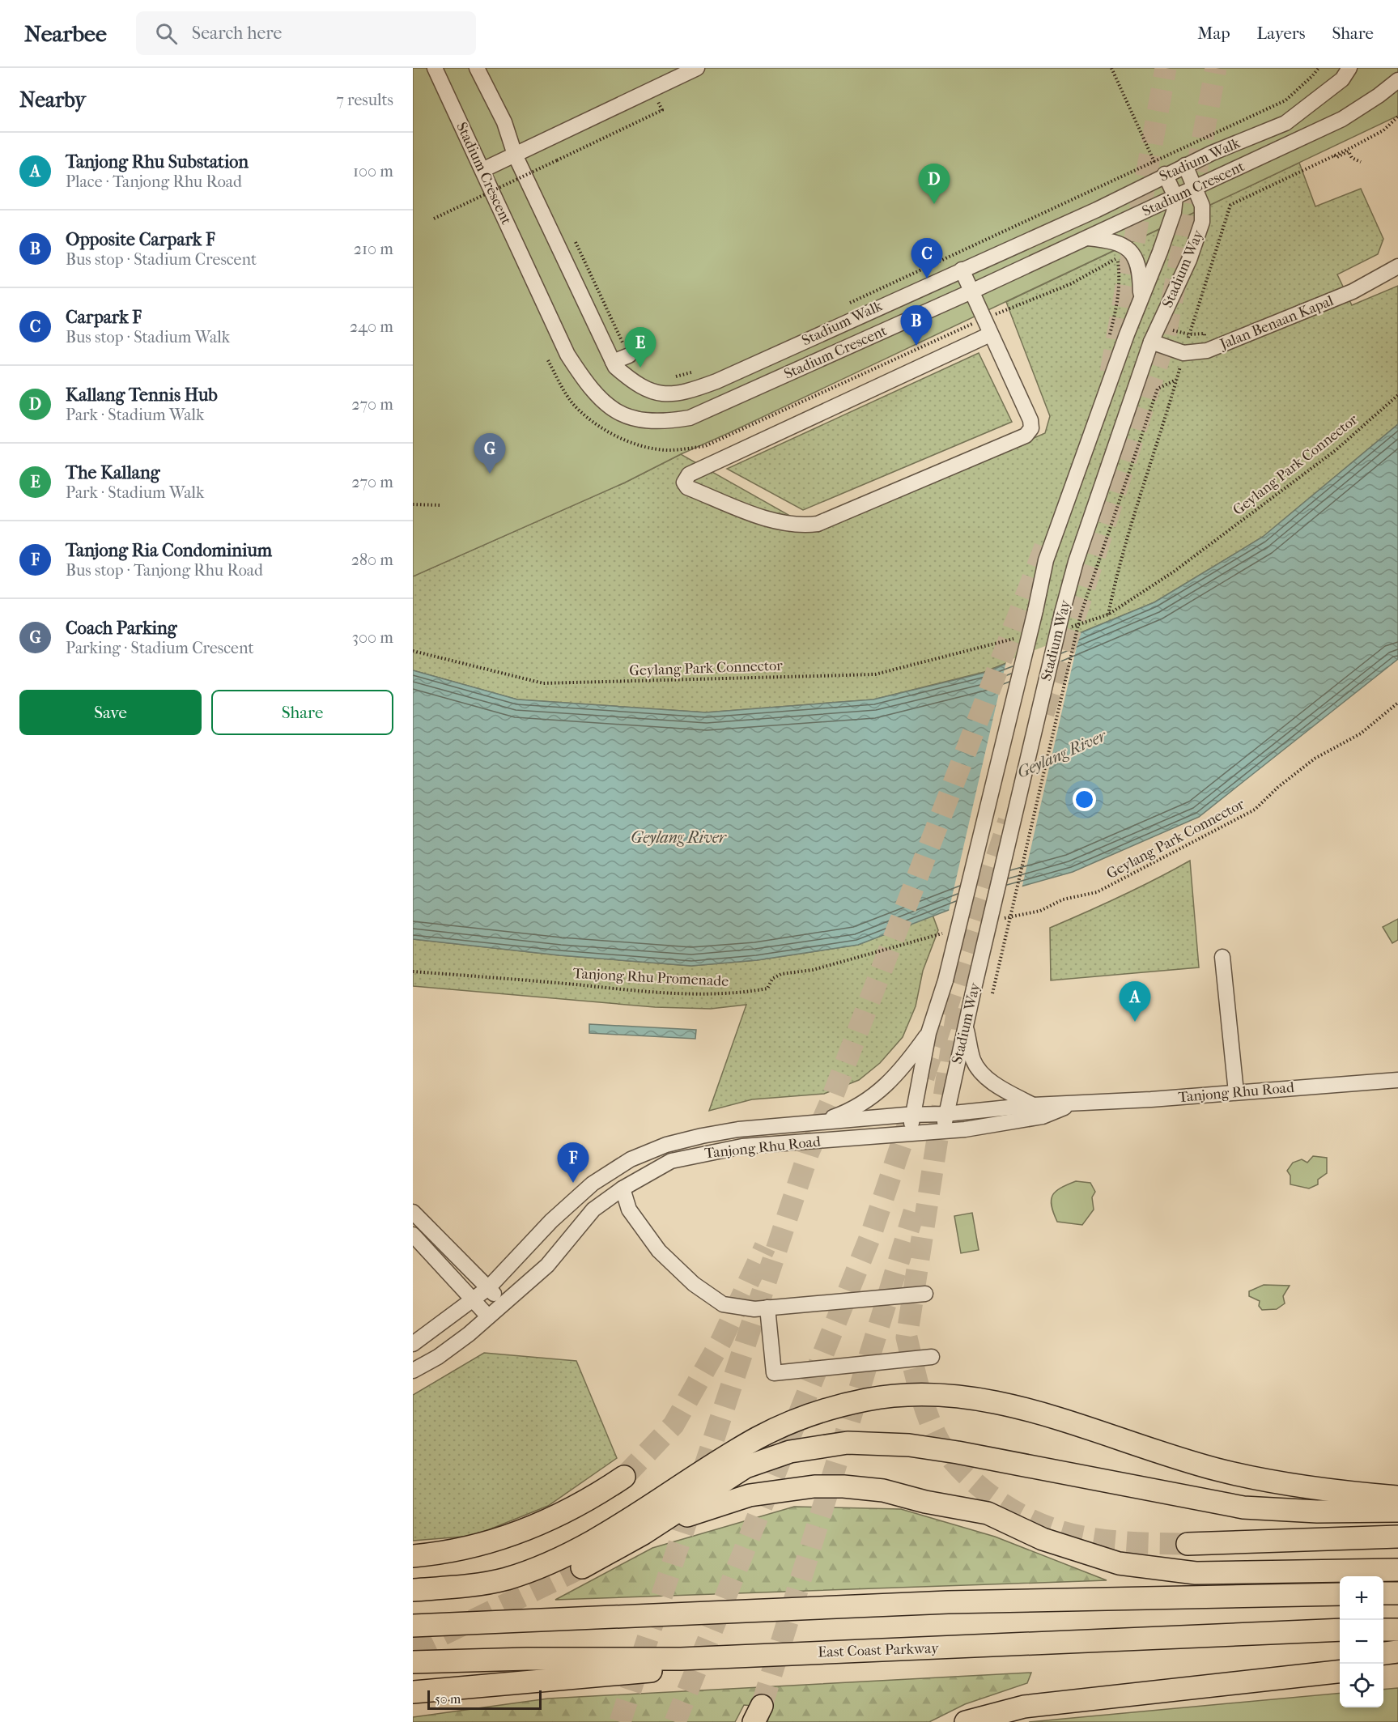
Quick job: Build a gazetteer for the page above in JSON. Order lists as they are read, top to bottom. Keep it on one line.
{"streets":{"highway":["East Coast Parkway"],"street":["Stadium Walk","Stadium Crescent","Stadium Way","Jalan Benaan Kapal","Tanjong Rhu Road"],"path":["Geylang Park Connector","Tanjong Rhu Promenade"]},"crossings":[["Stadium Walk","Stadium Way"],["Stadium Crescent","Stadium Way"],["Stadium Way","Jalan Benaan Kapal"],["Stadium Way","Tanjong Rhu Road"]],"water":["Geylang River"],"scale_bar":"50 m","page":{"header":"Nearbee","search":"Search here","nav":["Map","Layers","Share"],"heading":["Nearby","7 results"],"list":[{"mark":"A","name":"Tanjong Rhu Substation","note":"Place · Tanjong Rhu Road","value":"100 m"},{"mark":"B","name":"Opposite Carpark F","note":"Bus stop · Stadium Crescent","value":"210 m"},{"mark":"C","name":"Carpark F","note":"Bus stop · Stadium Walk","value":"240 m"},{"mark":"D","name":"Kallang Tennis Hub","note":"Park · Stadium Walk","value":"270 m"},{"mark":"E","name":"The Kallang","note":"Park · Stadium Walk","value":"270 m"},{"mark":"F","name":"Tanjong Ria Condominium","note":"Bus stop · Tanjong Rhu Road","value":"280 m"},{"mark":"G","name":"Coach Parking","note":"Parking · Stadium Crescent","value":"300 m"}],"pins":["D","C","B","E","G","A","F"],"buttons":["Save","Share"],"map_buttons":["+","−"],"scale":"50 m"}}
